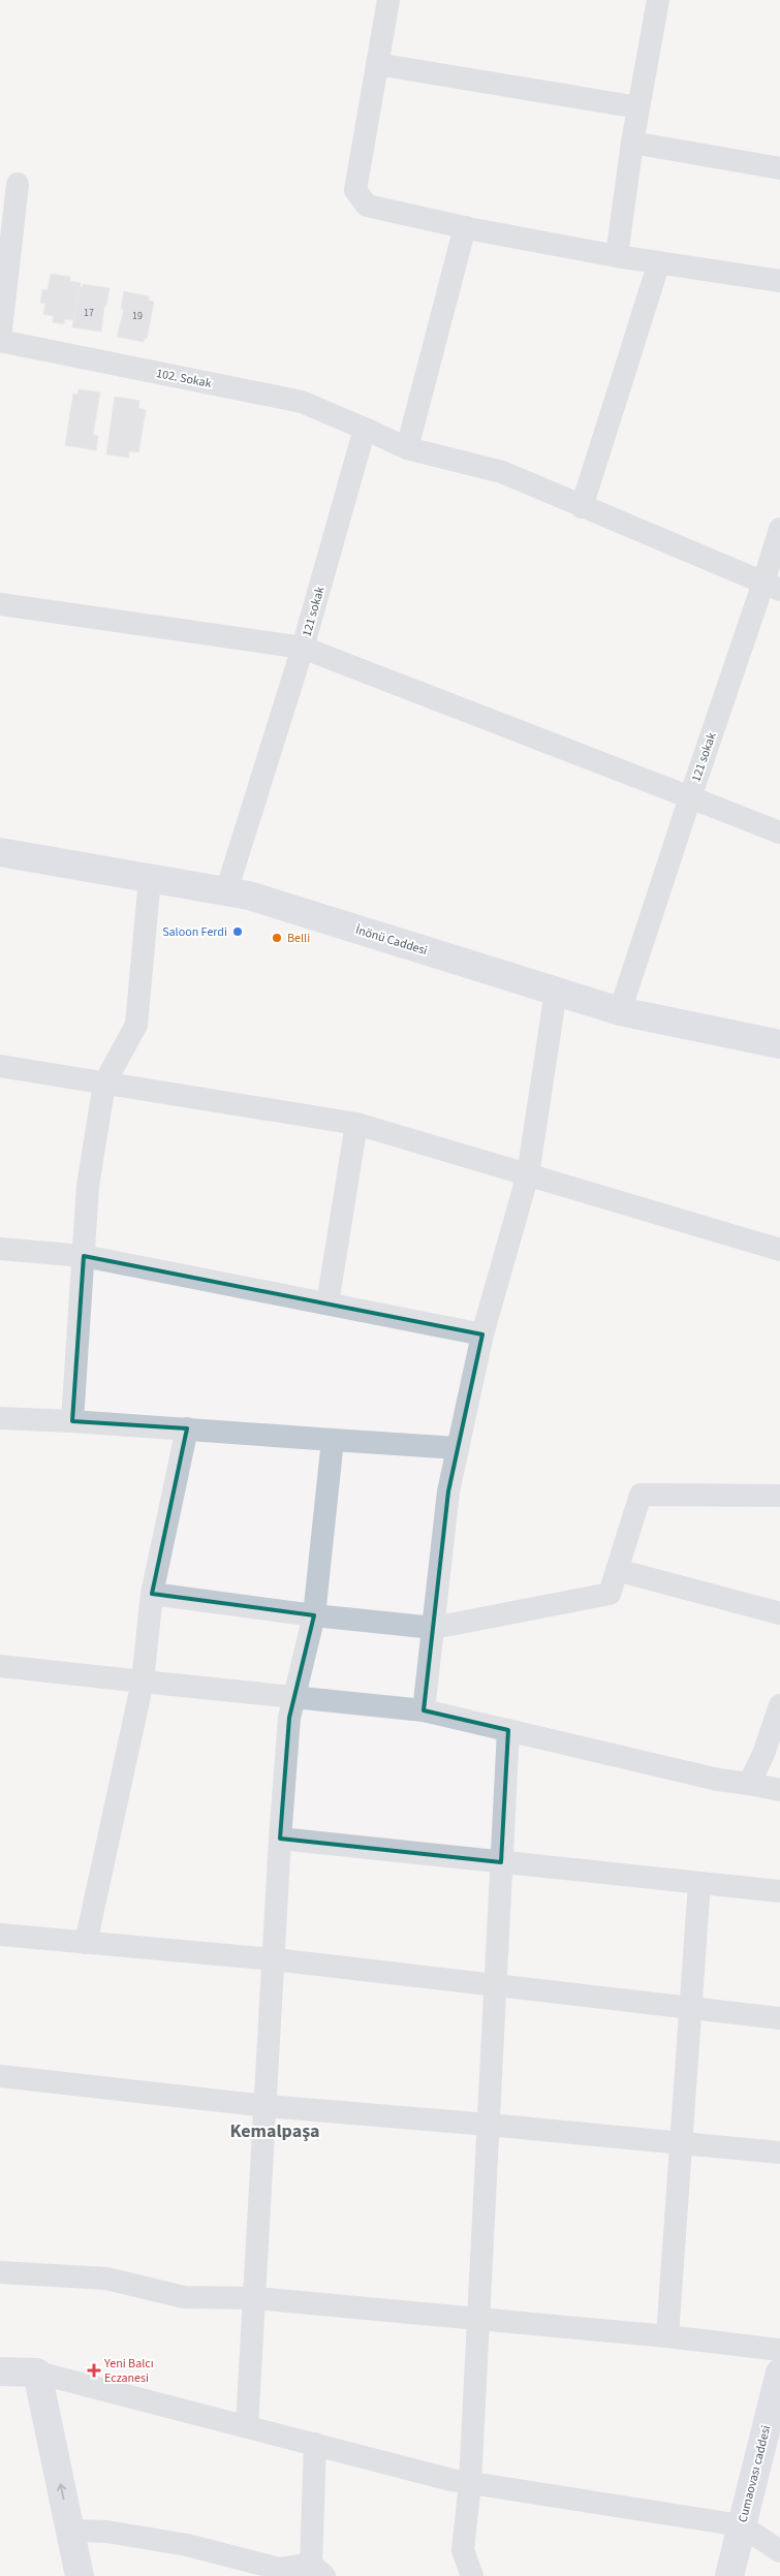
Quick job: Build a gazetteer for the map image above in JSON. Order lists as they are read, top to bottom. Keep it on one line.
{"streets":{"main road":["İnönü Caddesi","Cumaovası caddesi"],"street":["102. Sokak","121 sokak"]},"crossings":[["102. Sokak","121 sokak"]],"districts":["Kemalpaşa"],"places":{"other":["Saloon Ferdi","Belli"],"health":["Yeni Balcı Eczanesi"]},"house_numbers":["17","19"]}
